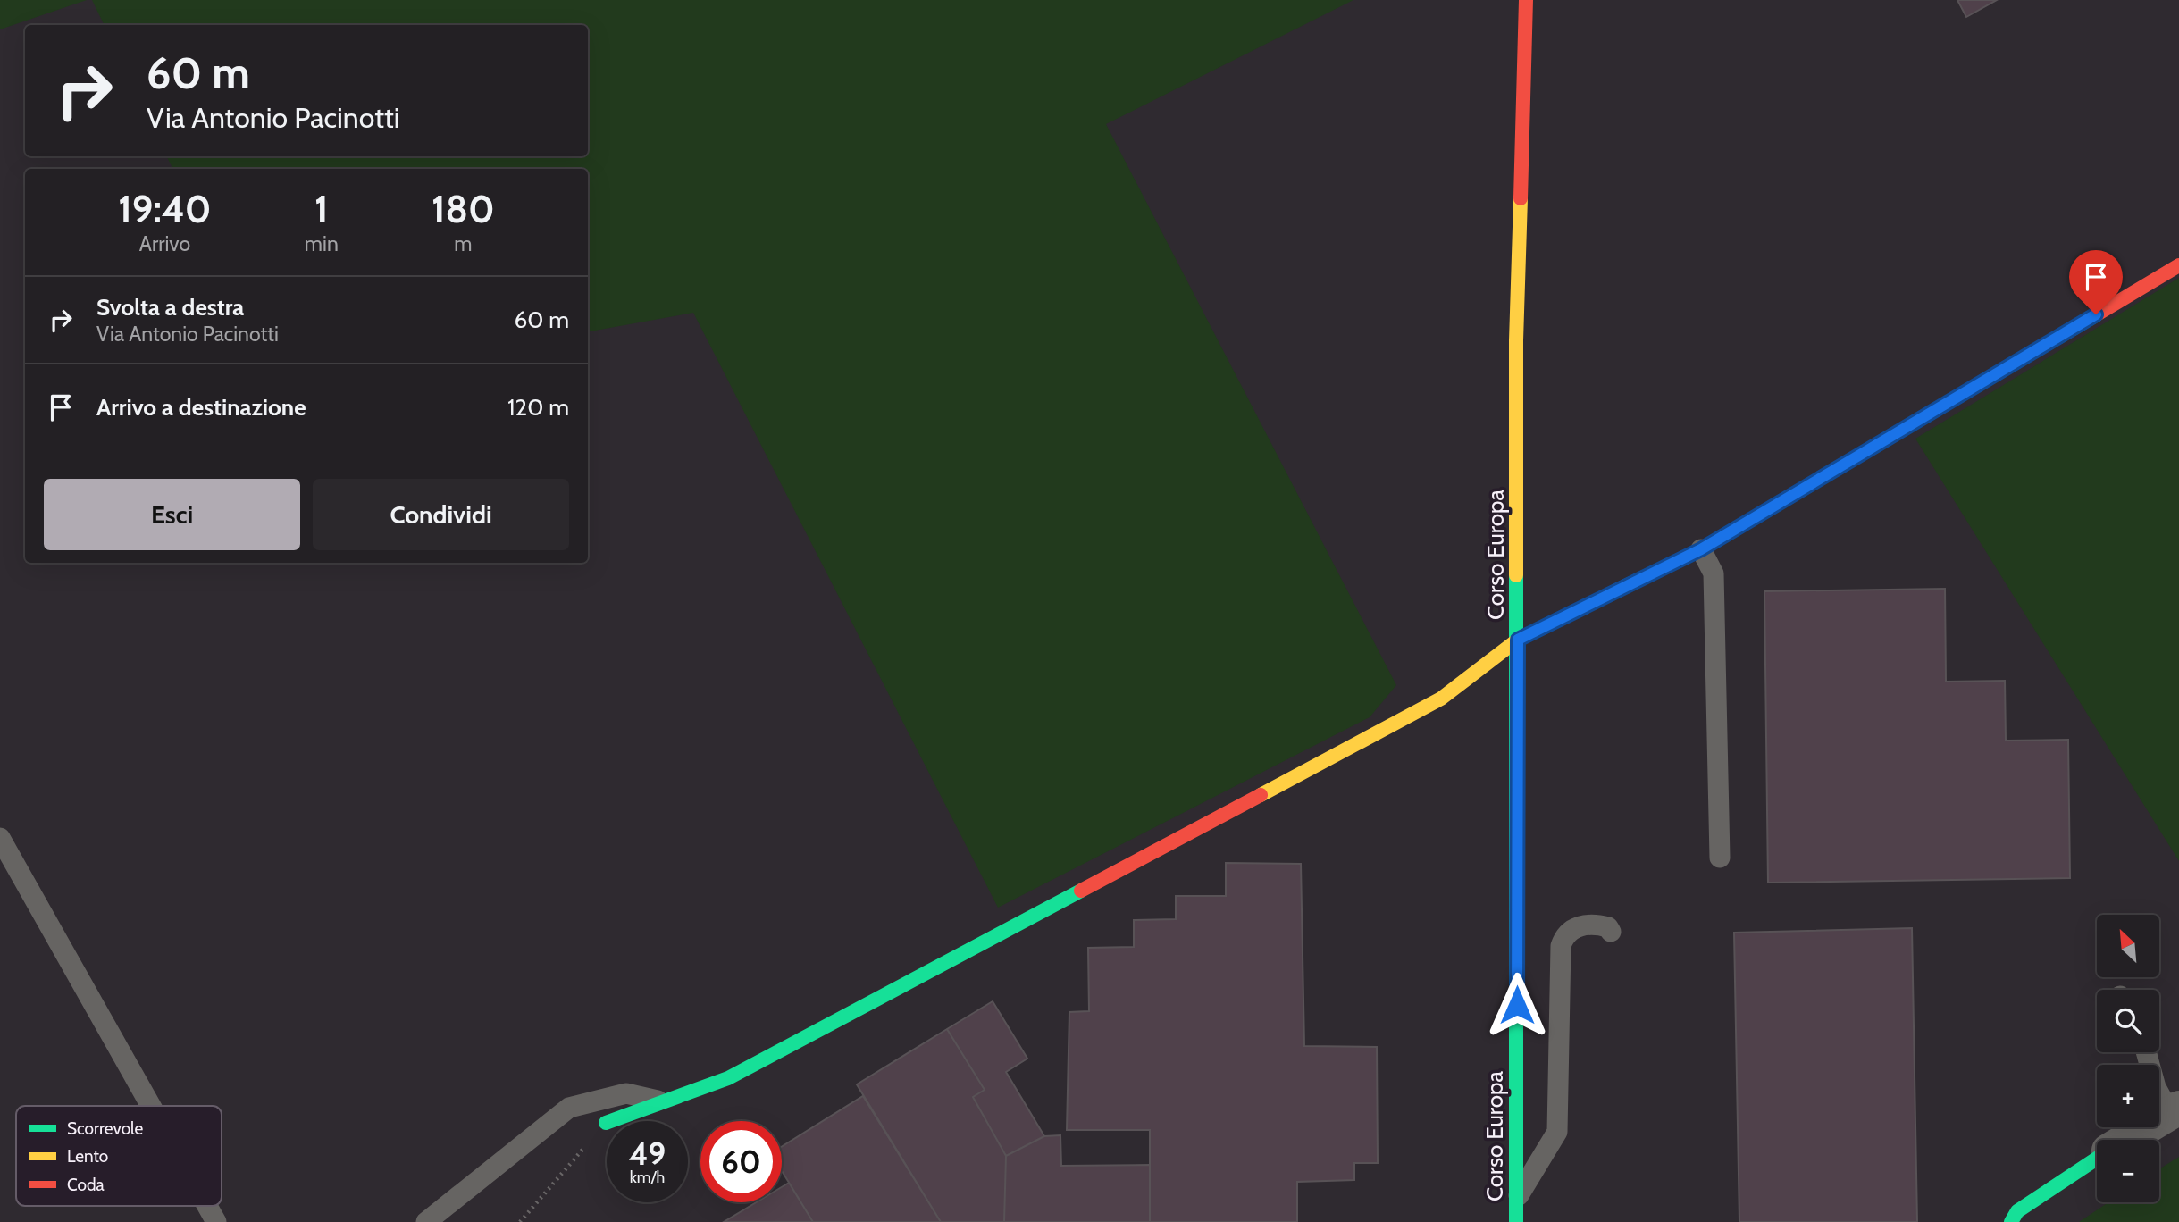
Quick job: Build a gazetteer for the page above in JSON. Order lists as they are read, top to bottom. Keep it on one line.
{"streets":{"street":["Corso Europa"]},"legend":["Scorrevole","Lento","Coda"],"north":"top left","page":{"turn":["60 m","Via Antonio Pacinotti"],"eta":["19:40","Arrivo","1","min","180","m"],"list":[{"name":"Svolta a destra","note":"Via Antonio Pacinotti","value":"60 m"},{"name":"Arrivo a destinazione","value":"120 m"}],"buttons":["Esci","Condividi"],"map_buttons":["+","−"],"speed":"49 km/h","limit":"60"}}
